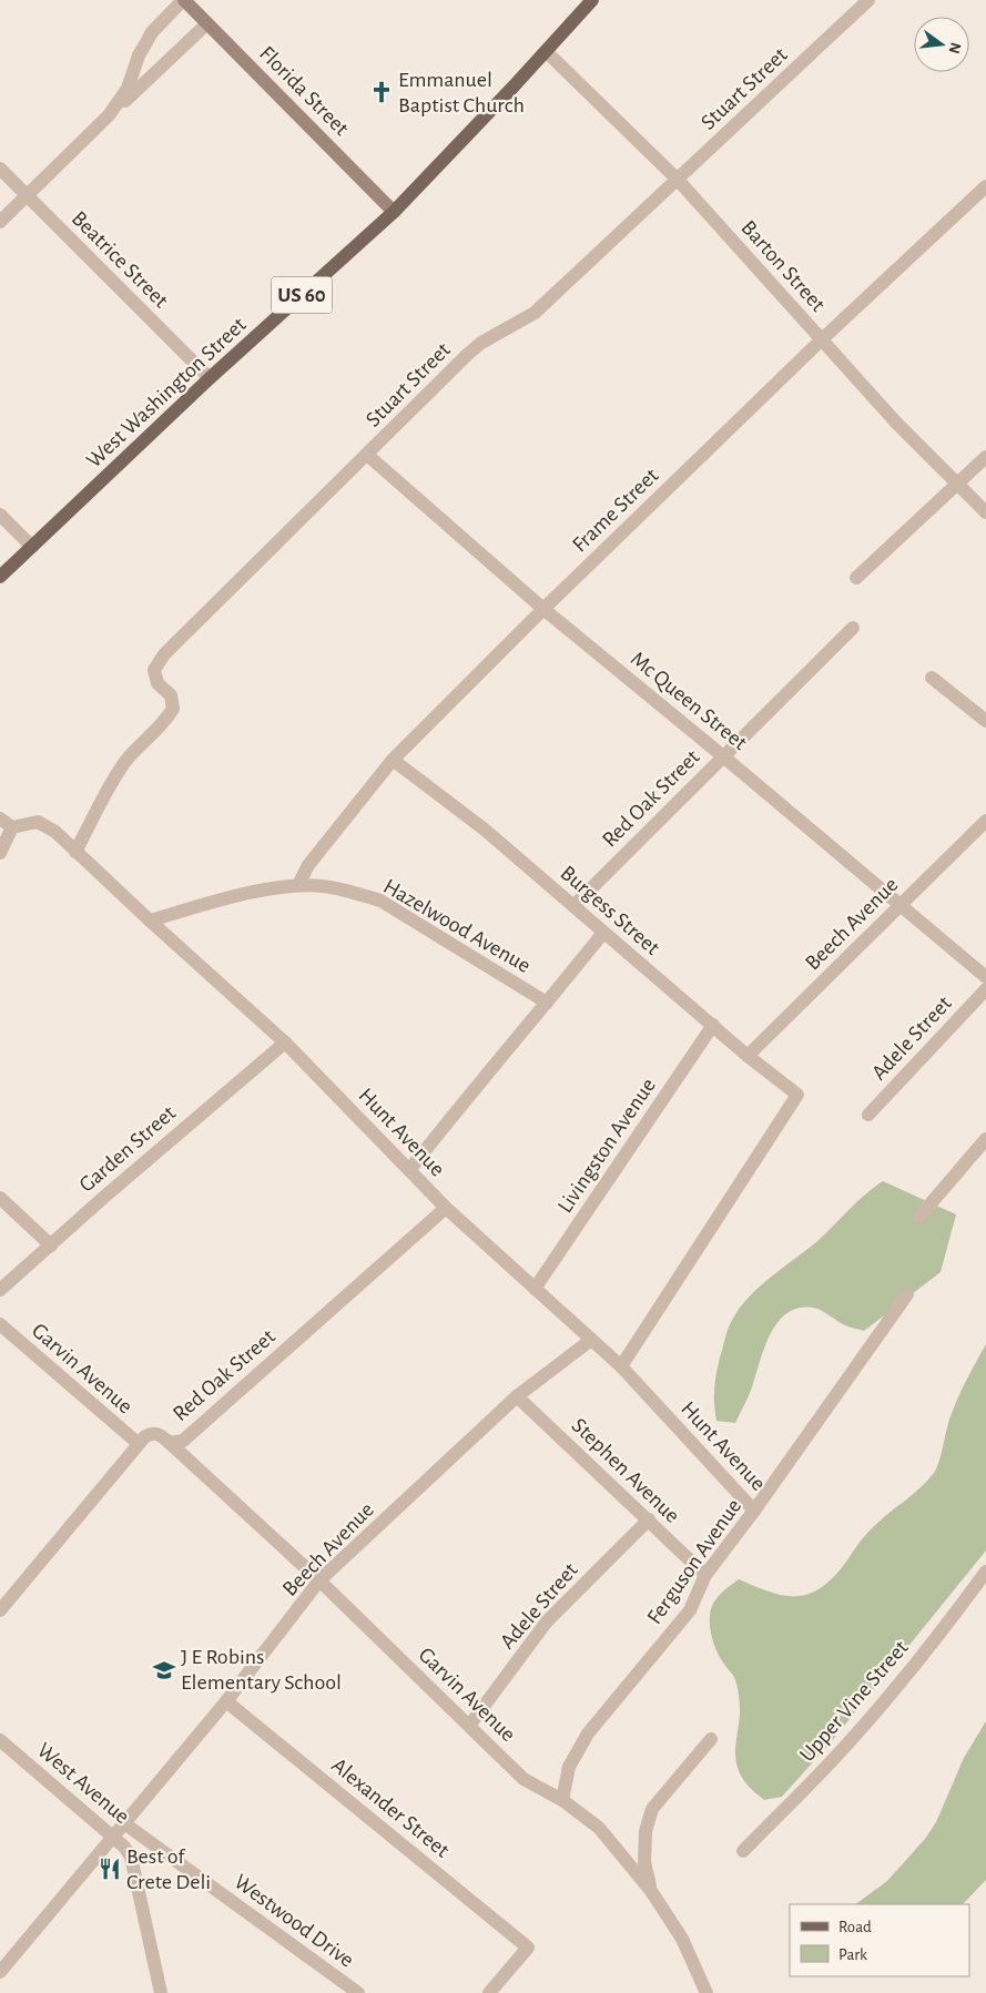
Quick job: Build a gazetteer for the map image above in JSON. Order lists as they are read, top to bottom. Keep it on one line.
{"streets":{"main road":["US 60","West Washington Street"],"street":["Stuart Street","Florida Street","Beatrice Street","Barton Street","Frame Street","Mc Queen Street","Red Oak Street","Burgess Street","Beech Avenue","Hazelwood Avenue","Adele Street","Hunt Avenue","Livingston Avenue","Garden Street","Garvin Avenue","Stephen Avenue","Ferguson Avenue","Upper Vine Street","West Avenue","Alexander Street","Westwood Drive"]},"crossings":[["Stuart Street","Barton Street"],["Stuart Street","Mc Queen Street"],["Stuart Street","Hunt Avenue"],["Florida Street","West Washington Street"],["Beatrice Street","West Washington Street"],["Barton Street","West Washington Street"],["Barton Street","Frame Street"],["Frame Street","Mc Queen Street"],["Frame Street","Burgess Street"],["Frame Street","Hazelwood Avenue"],["Mc Queen Street","Red Oak Street"],["Mc Queen Street","Beech Avenue"],["Red Oak Street","Burgess Street"],["Red Oak Street","Hunt Avenue"],["Red Oak Street","Garvin Avenue"],["Burgess Street","Beech Avenue"],["Burgess Street","Hunt Avenue"],["Burgess Street","Livingston Avenue"],["Beech Avenue","Hunt Avenue"],["Beech Avenue","Garvin Avenue"],["Beech Avenue","Stephen Avenue"],["Beech Avenue","West Avenue"],["Beech Avenue","Alexander Street"],["Beech Avenue","Westwood Drive"],["Hazelwood Avenue","Hunt Avenue"],["Adele Street","Garvin Avenue"],["Adele Street","Stephen Avenue"],["Hunt Avenue","Livingston Avenue"],["Hunt Avenue","Garden Street"],["Hunt Avenue","Ferguson Avenue"],["Garvin Avenue","Ferguson Avenue"],["Stephen Avenue","Ferguson Avenue"]],"places":{"church":["Emmanuel Baptist Church"],"school or university":["J E Robins Elementary School"],"restaurant":["Best of Crete Deli"]},"legend":["Road","Park"],"north":"right"}
